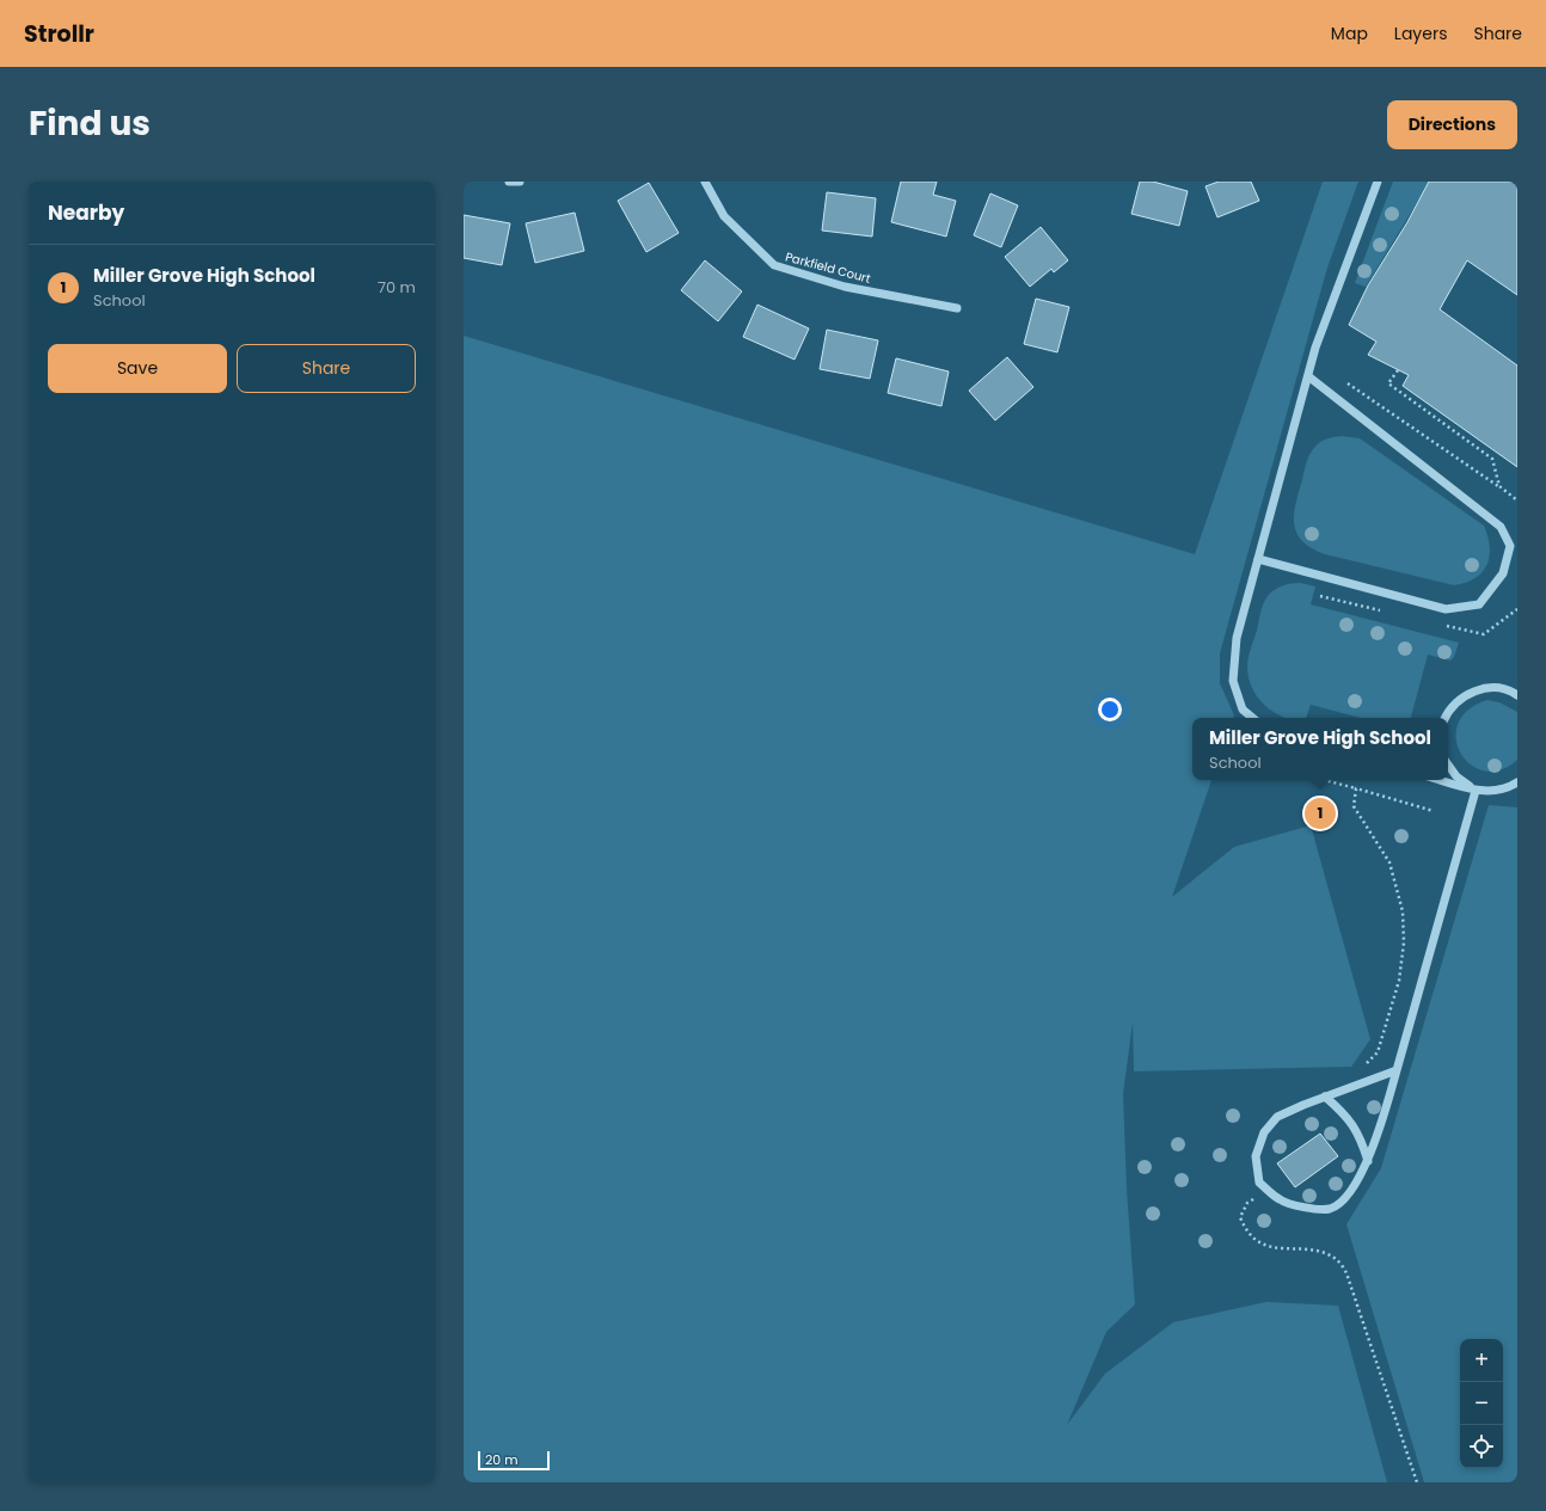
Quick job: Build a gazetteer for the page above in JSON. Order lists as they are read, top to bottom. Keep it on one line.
{"streets":{"street":["Parkfield Court"]},"scale_bar":"20 m","page":{"header":"Strollr","nav":["Map","Layers","Share"],"title":"Find us","buttons":["Directions",["Save","Share"]],"heading":"Nearby","list":[{"mark":"1","name":"Miller Grove High School","note":"School","value":"70 m"}],"popup":["Miller Grove High School","School"],"pins":"1","map_buttons":["+","−"],"scale":"20 m"}}
